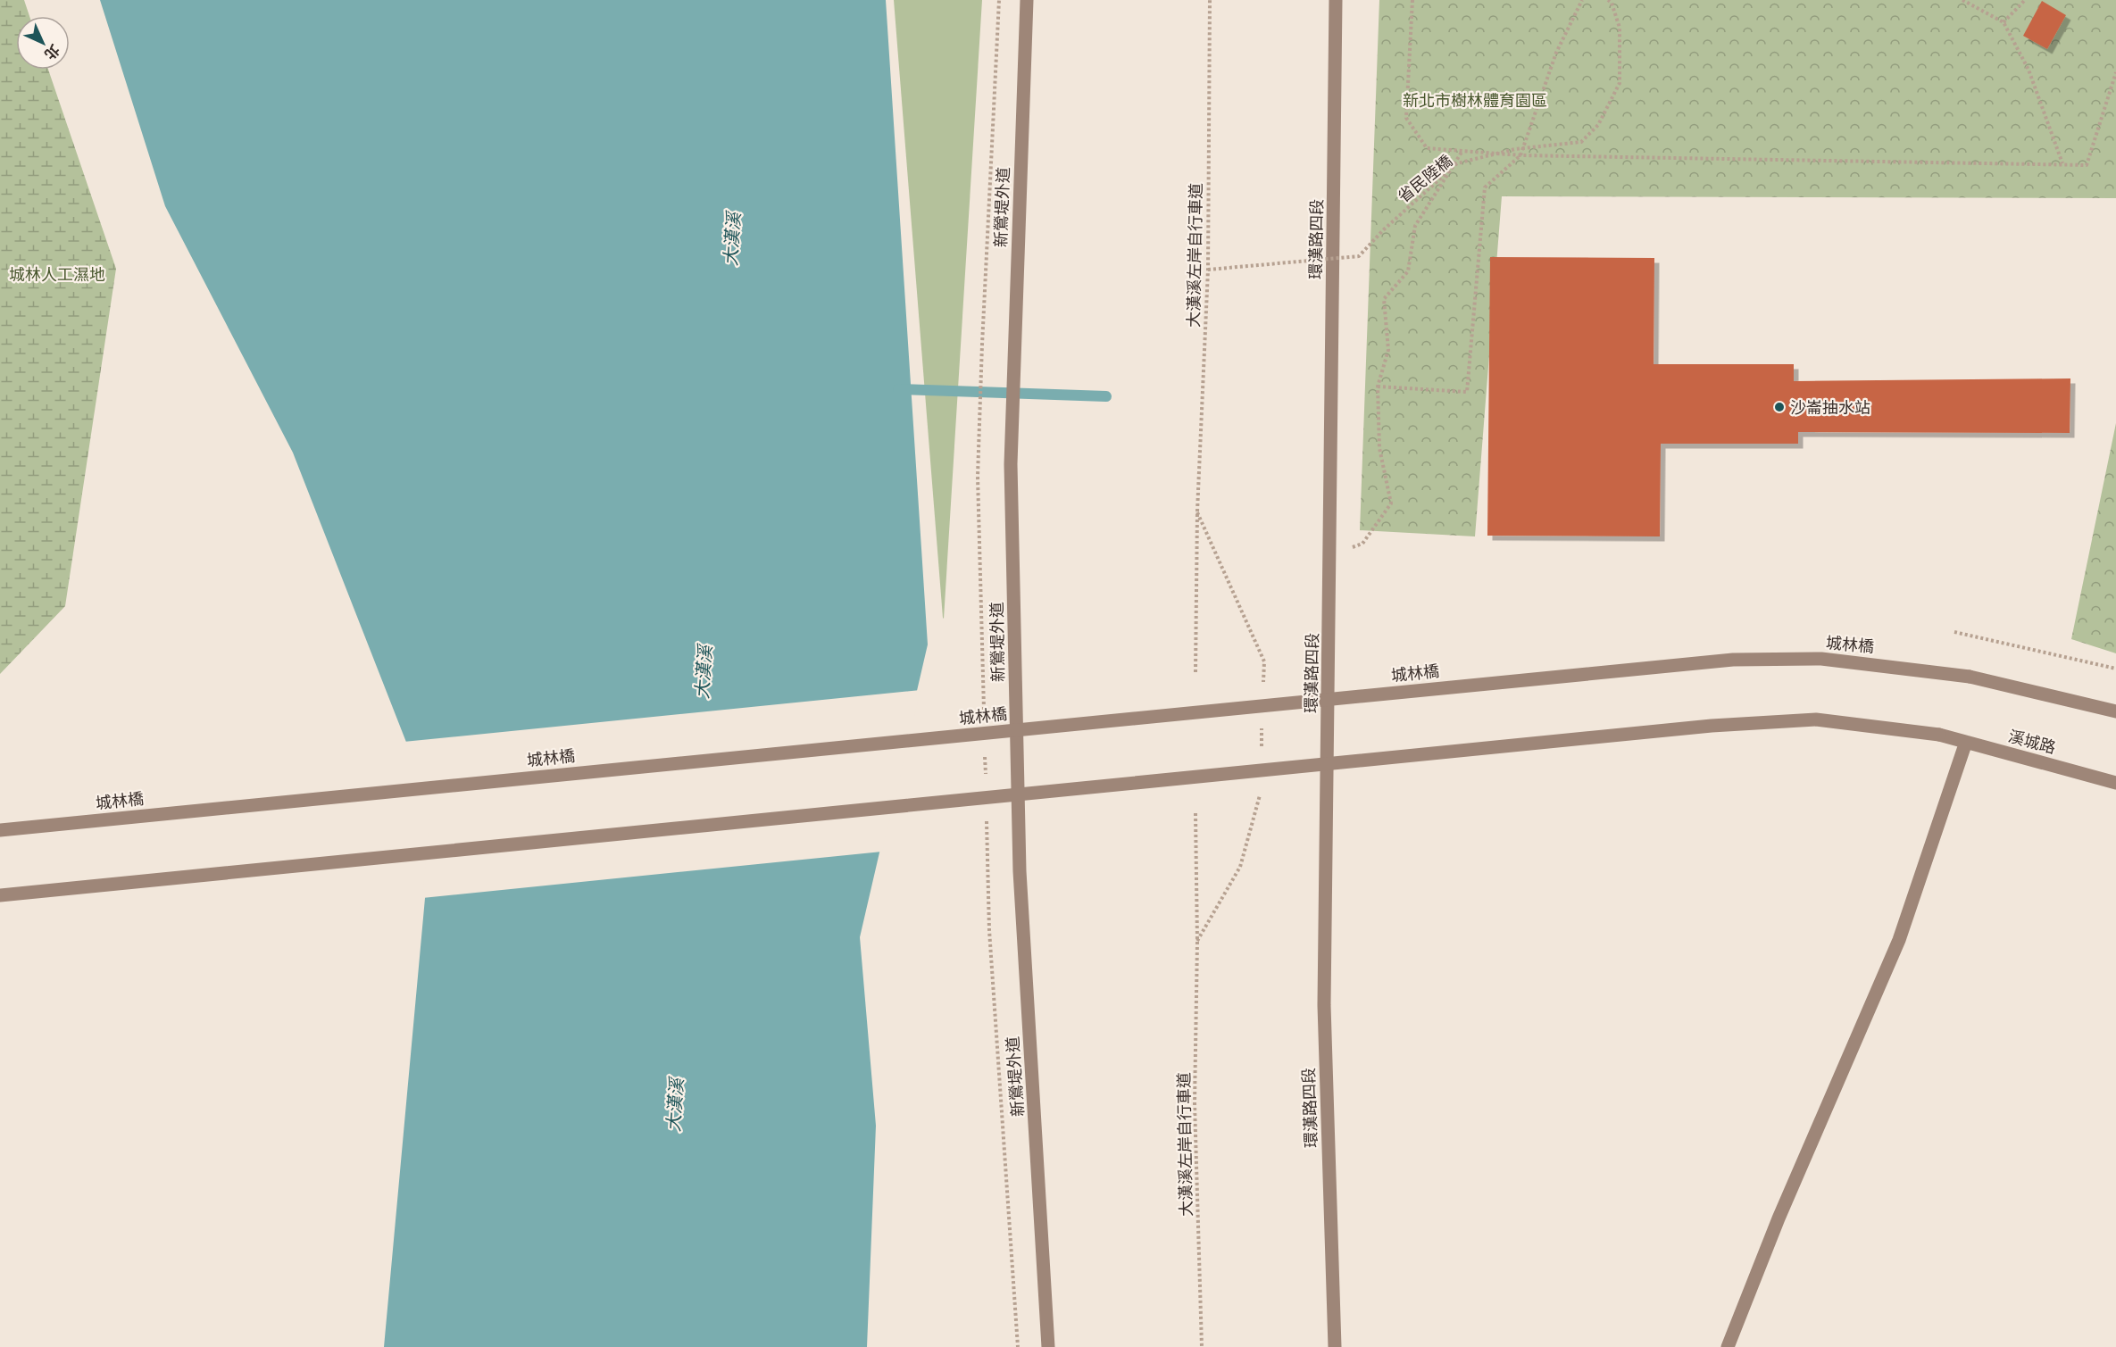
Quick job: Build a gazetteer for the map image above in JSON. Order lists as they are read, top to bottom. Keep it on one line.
{"streets":{"street":["新鶯堤外道","環漢路四段","城林橋","溪城路"],"path":["省民陸橋","大漢溪左岸自行車道"]},"crossings":[["省民陸橋","大漢溪左岸自行車道"]],"water":["大漢溪"],"parks":["新北市樹林體育園區","城林人工濕地"],"places":["沙崙抽水站"],"north":"bottom right"}
